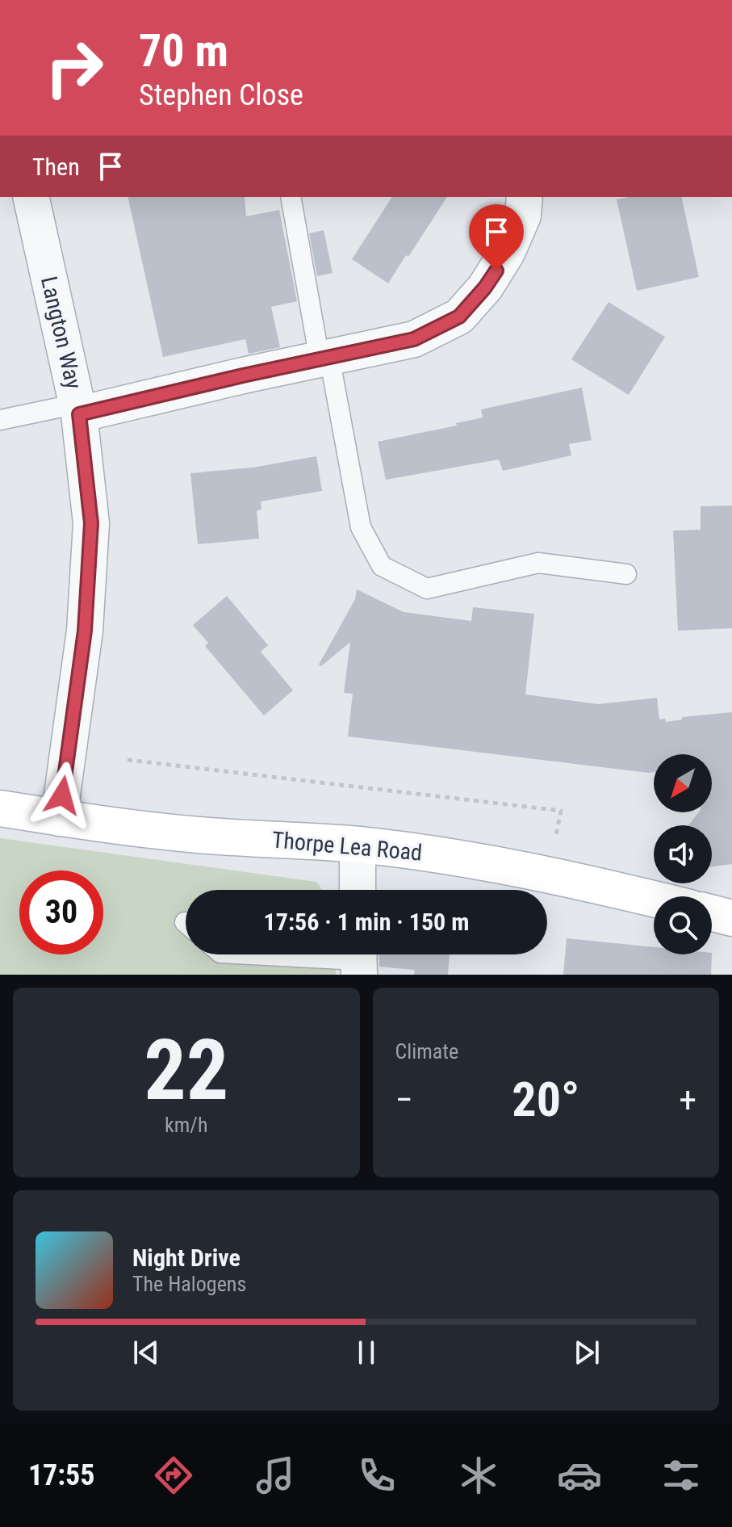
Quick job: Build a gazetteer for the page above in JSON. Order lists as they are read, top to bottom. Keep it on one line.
{"streets":{"main road":["Thorpe Lea Road"],"street":["Langton Way"]},"crossings":[["Langton Way","Thorpe Lea Road"]],"north":"bottom left","page":{"turn":["70 m","Stephen Close"],"then":"Then","limit":"30","trip":"17:56 · 1 min · 150 m","tile":[["22","km/h"],"Climate"],"heat":["−","20°","+"],"song":["Night Drive","The Halogens"],"tabs":"17:55"}}
